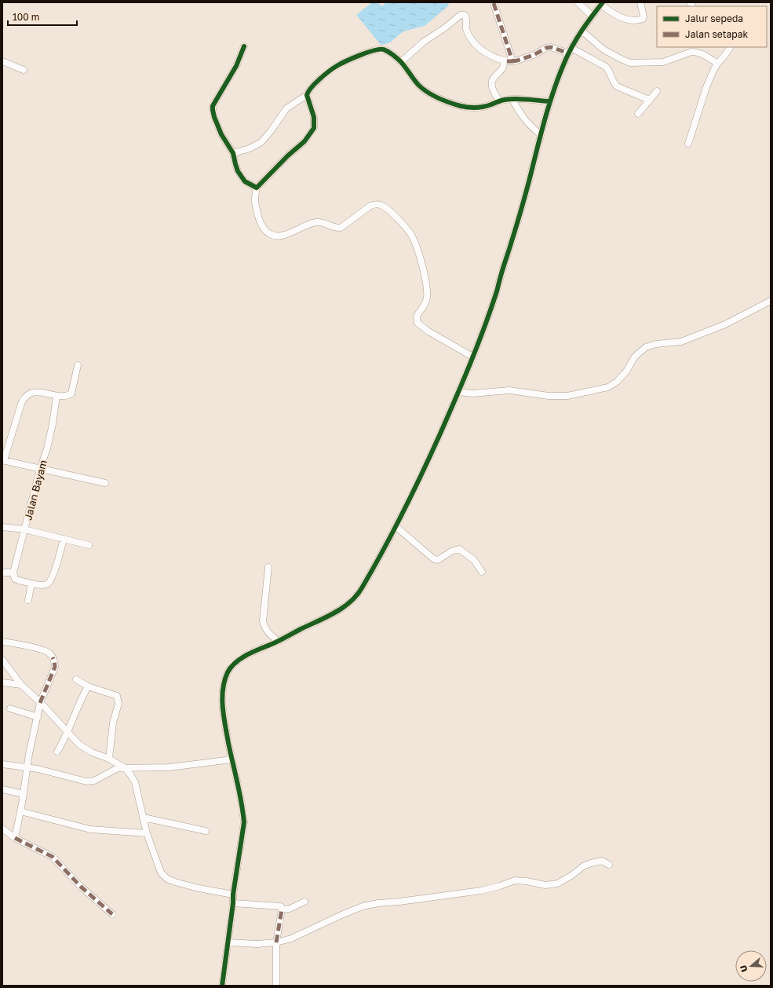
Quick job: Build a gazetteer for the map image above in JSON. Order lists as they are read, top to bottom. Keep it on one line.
{"streets":{"street":["Jalan Bayam"]},"legend":["Jalur sepeda","Jalan setapak"],"scale_bar":"100 m","north":"left"}
